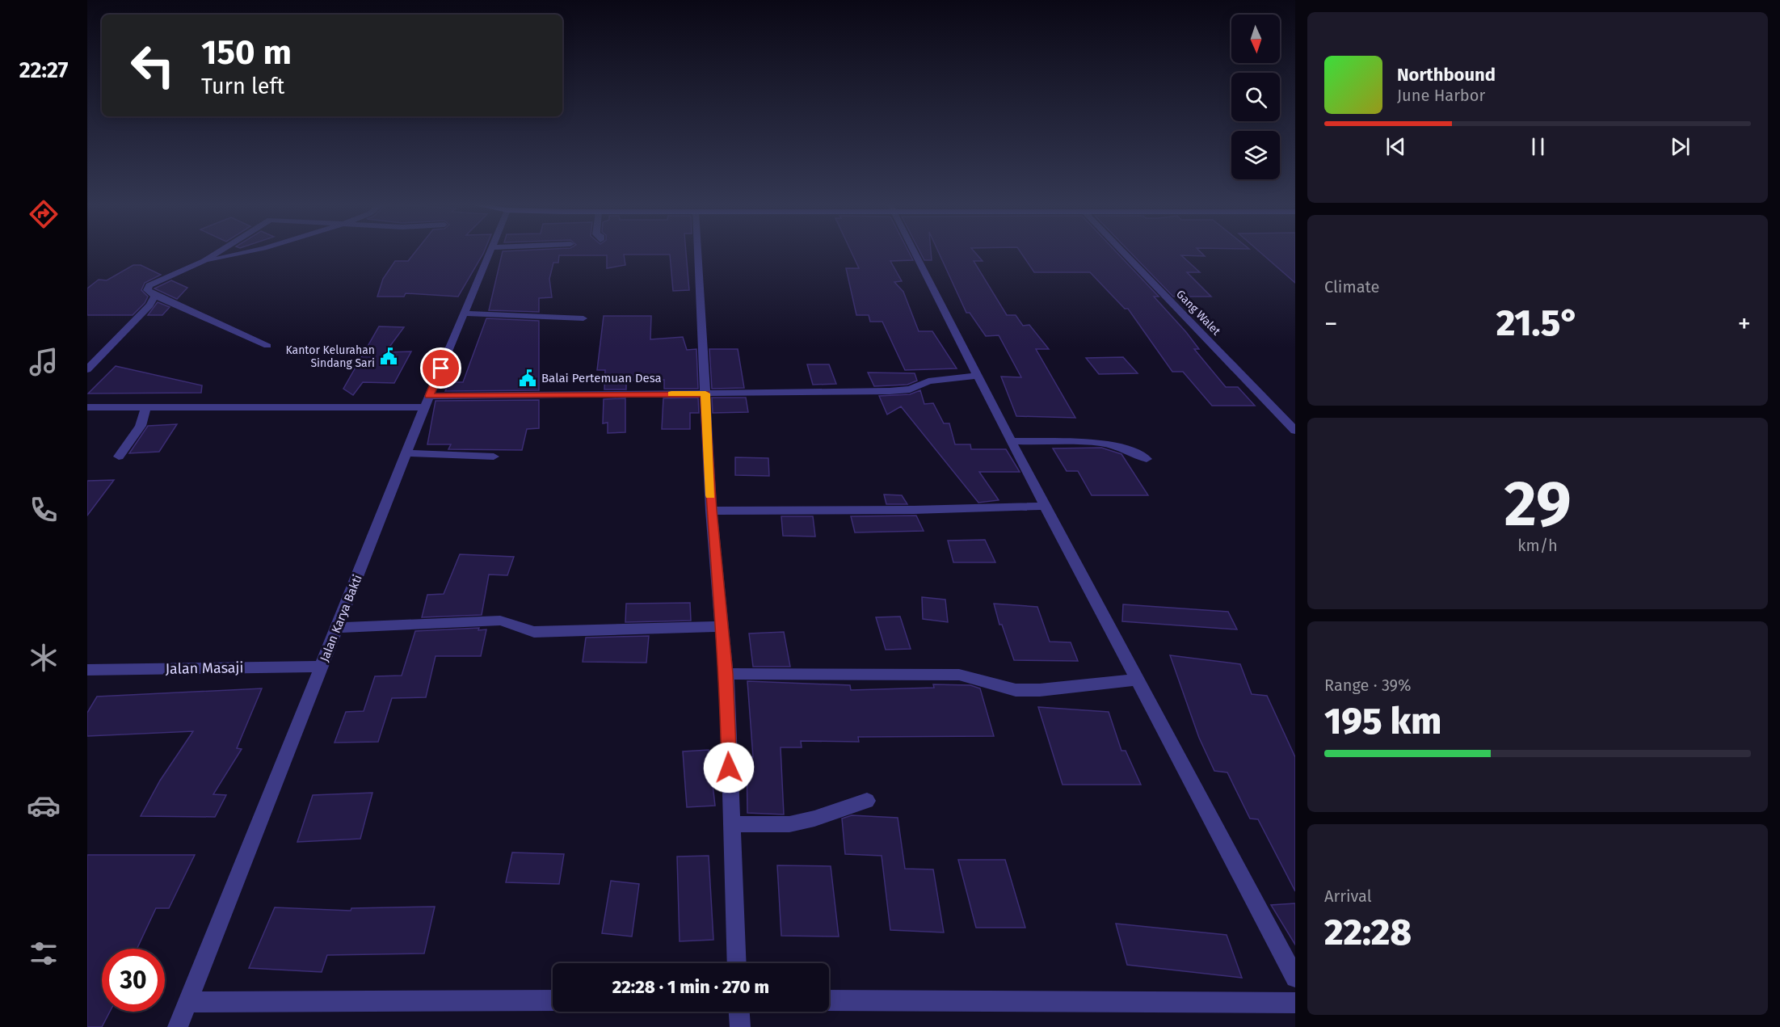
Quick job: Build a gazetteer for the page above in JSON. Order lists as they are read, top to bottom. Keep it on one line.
{"streets":{"street":["Gang Walet","Jalan Karya Bakti","Jalan Masaji"]},"crossings":[["Jalan Karya Bakti","Jalan Masaji"]],"places":{"public building":["Kantor Kelurahan Sindang Sari","Balai Pertemuan Desa"]},"north":"bottom","page":{"tabs":"22:27","turn":["150 m","Turn left"],"song":["Northbound","June Harbor"],"tile":["Climate",["29","km/h"],["Range · 39%","195 km"],["Arrival","22:28"]],"heat":["−","21.5°","+"],"limit":"30","trip":"22:28 · 1 min · 270 m"}}
